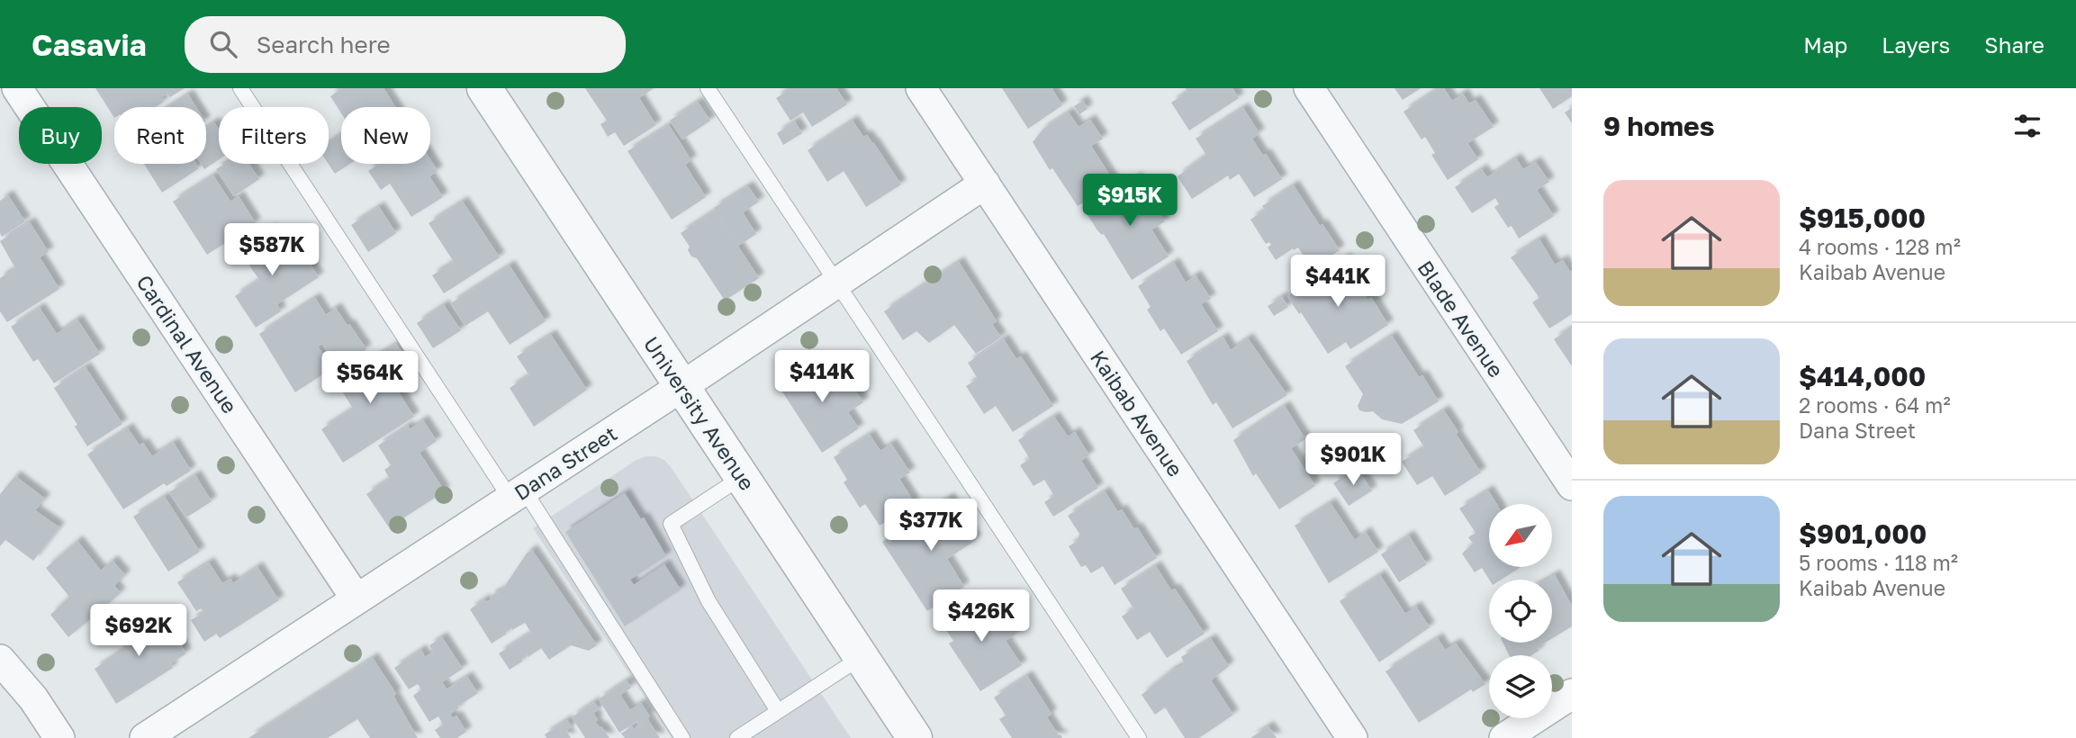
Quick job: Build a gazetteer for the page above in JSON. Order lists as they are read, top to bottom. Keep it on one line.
{"streets":{"street":["Blade Avenue","Cardinal Avenue","University Avenue","Kaibab Avenue","Dana Street"]},"crossings":[["Cardinal Avenue","Dana Street"],["University Avenue","Dana Street"],["Kaibab Avenue","Dana Street"]],"north":"bottom left","page":{"header":"Casavia","search":"Search here","nav":["Map","Layers","Share"],"heading":"9 homes","chip":["Buy","Rent","Filters","New"],"list":[{"name":"$915,000","note":"4 rooms · 128 m² · Kaibab Avenue"},{"name":"$414,000","note":"2 rooms · 64 m² · Dana Street"},{"name":"$901,000","note":"5 rooms · 118 m² · Kaibab Avenue"}],"price":["$915K","$587K","$441K","$414K","$564K","$901K","$377K","$426K","$692K"]}}
